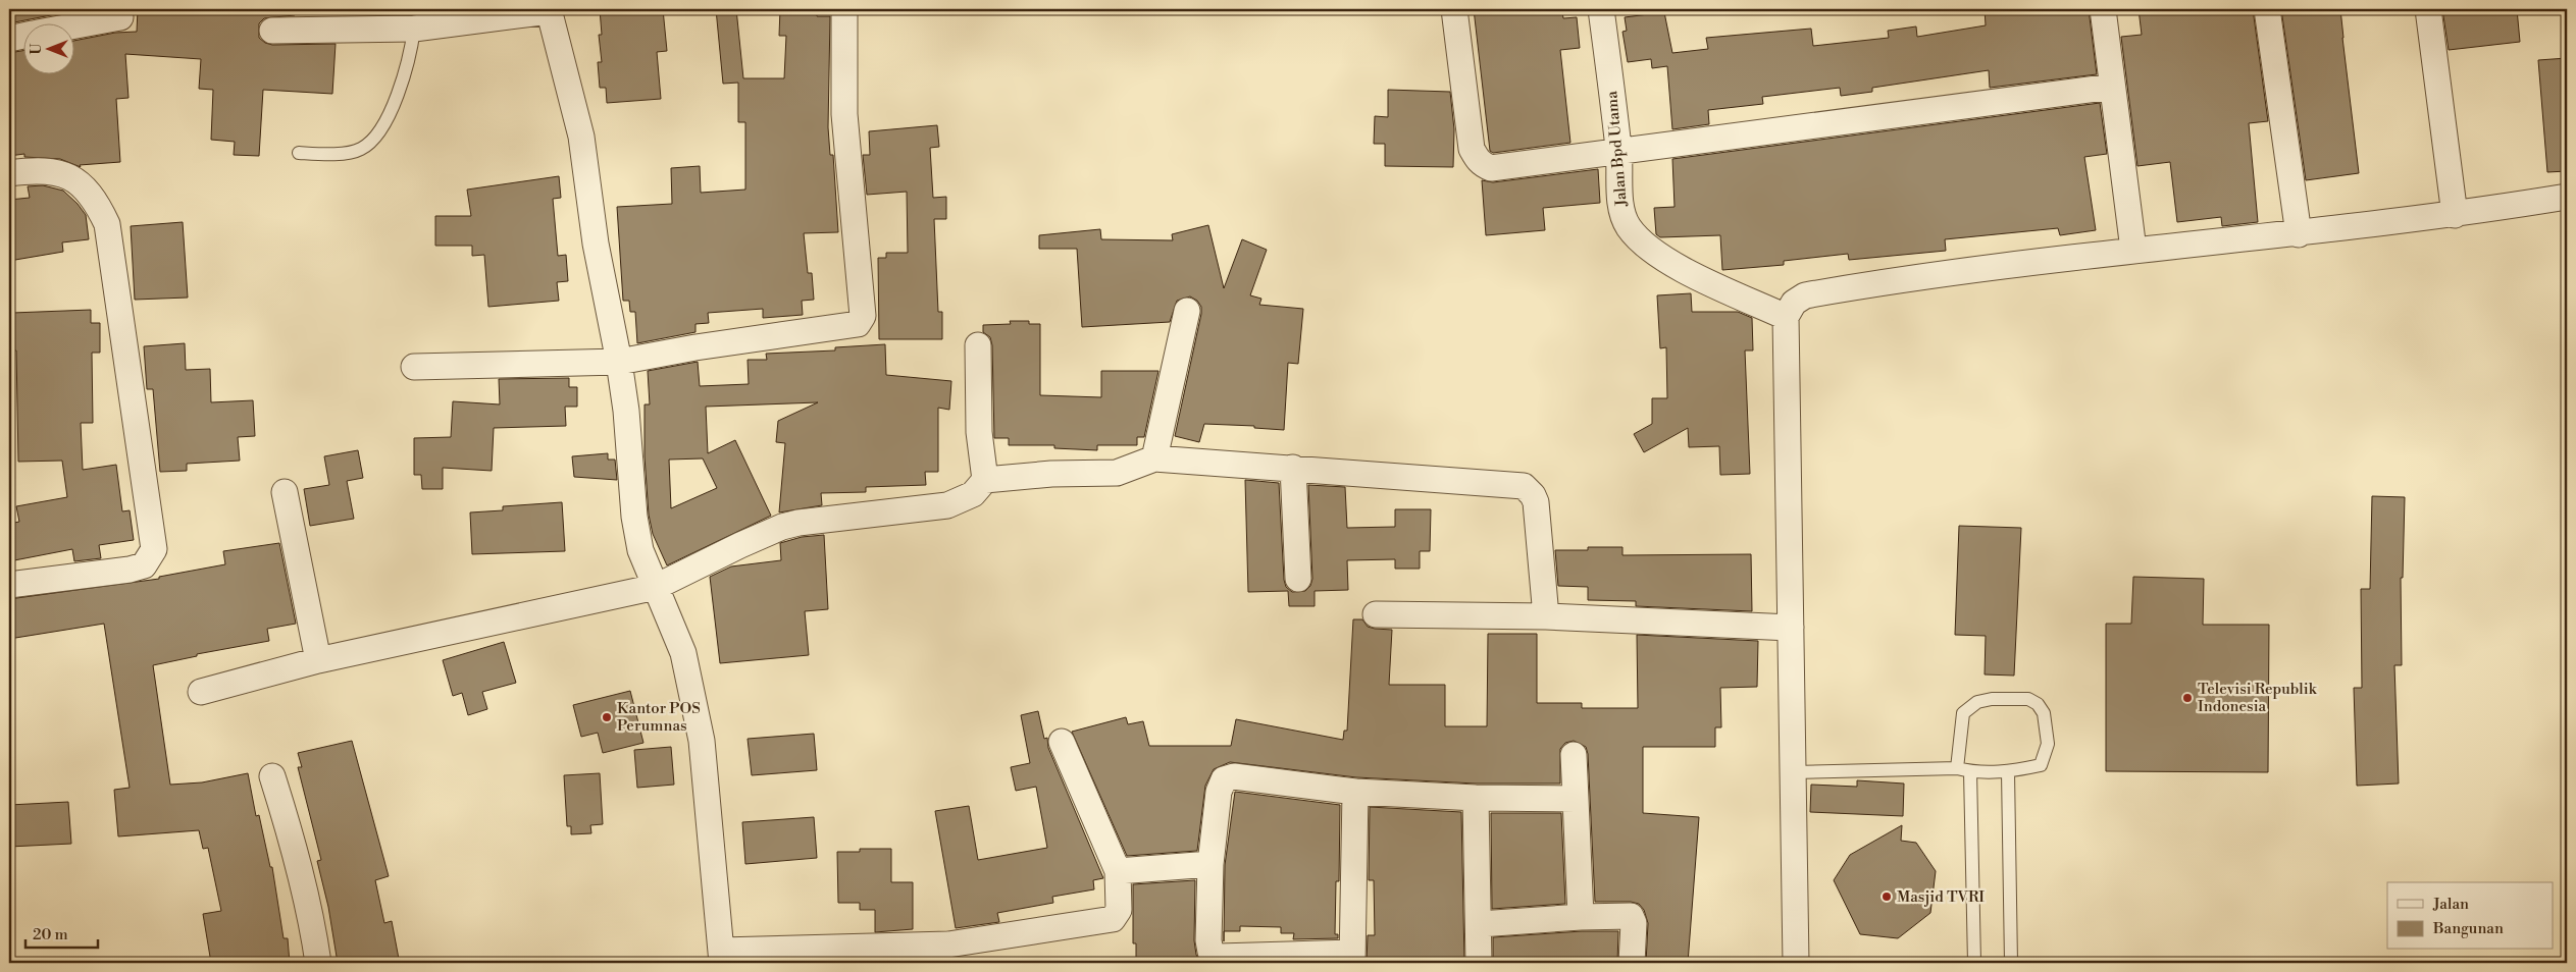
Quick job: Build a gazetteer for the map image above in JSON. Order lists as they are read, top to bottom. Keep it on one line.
{"streets":{"street":["Jalan Bpd Utama"]},"places":["Televisi Republik Indonesia","Kantor POS Perumnas","Masjid TVRI"],"legend":["Jalan","Bangunan"],"scale_bar":"20 m","north":"left"}
